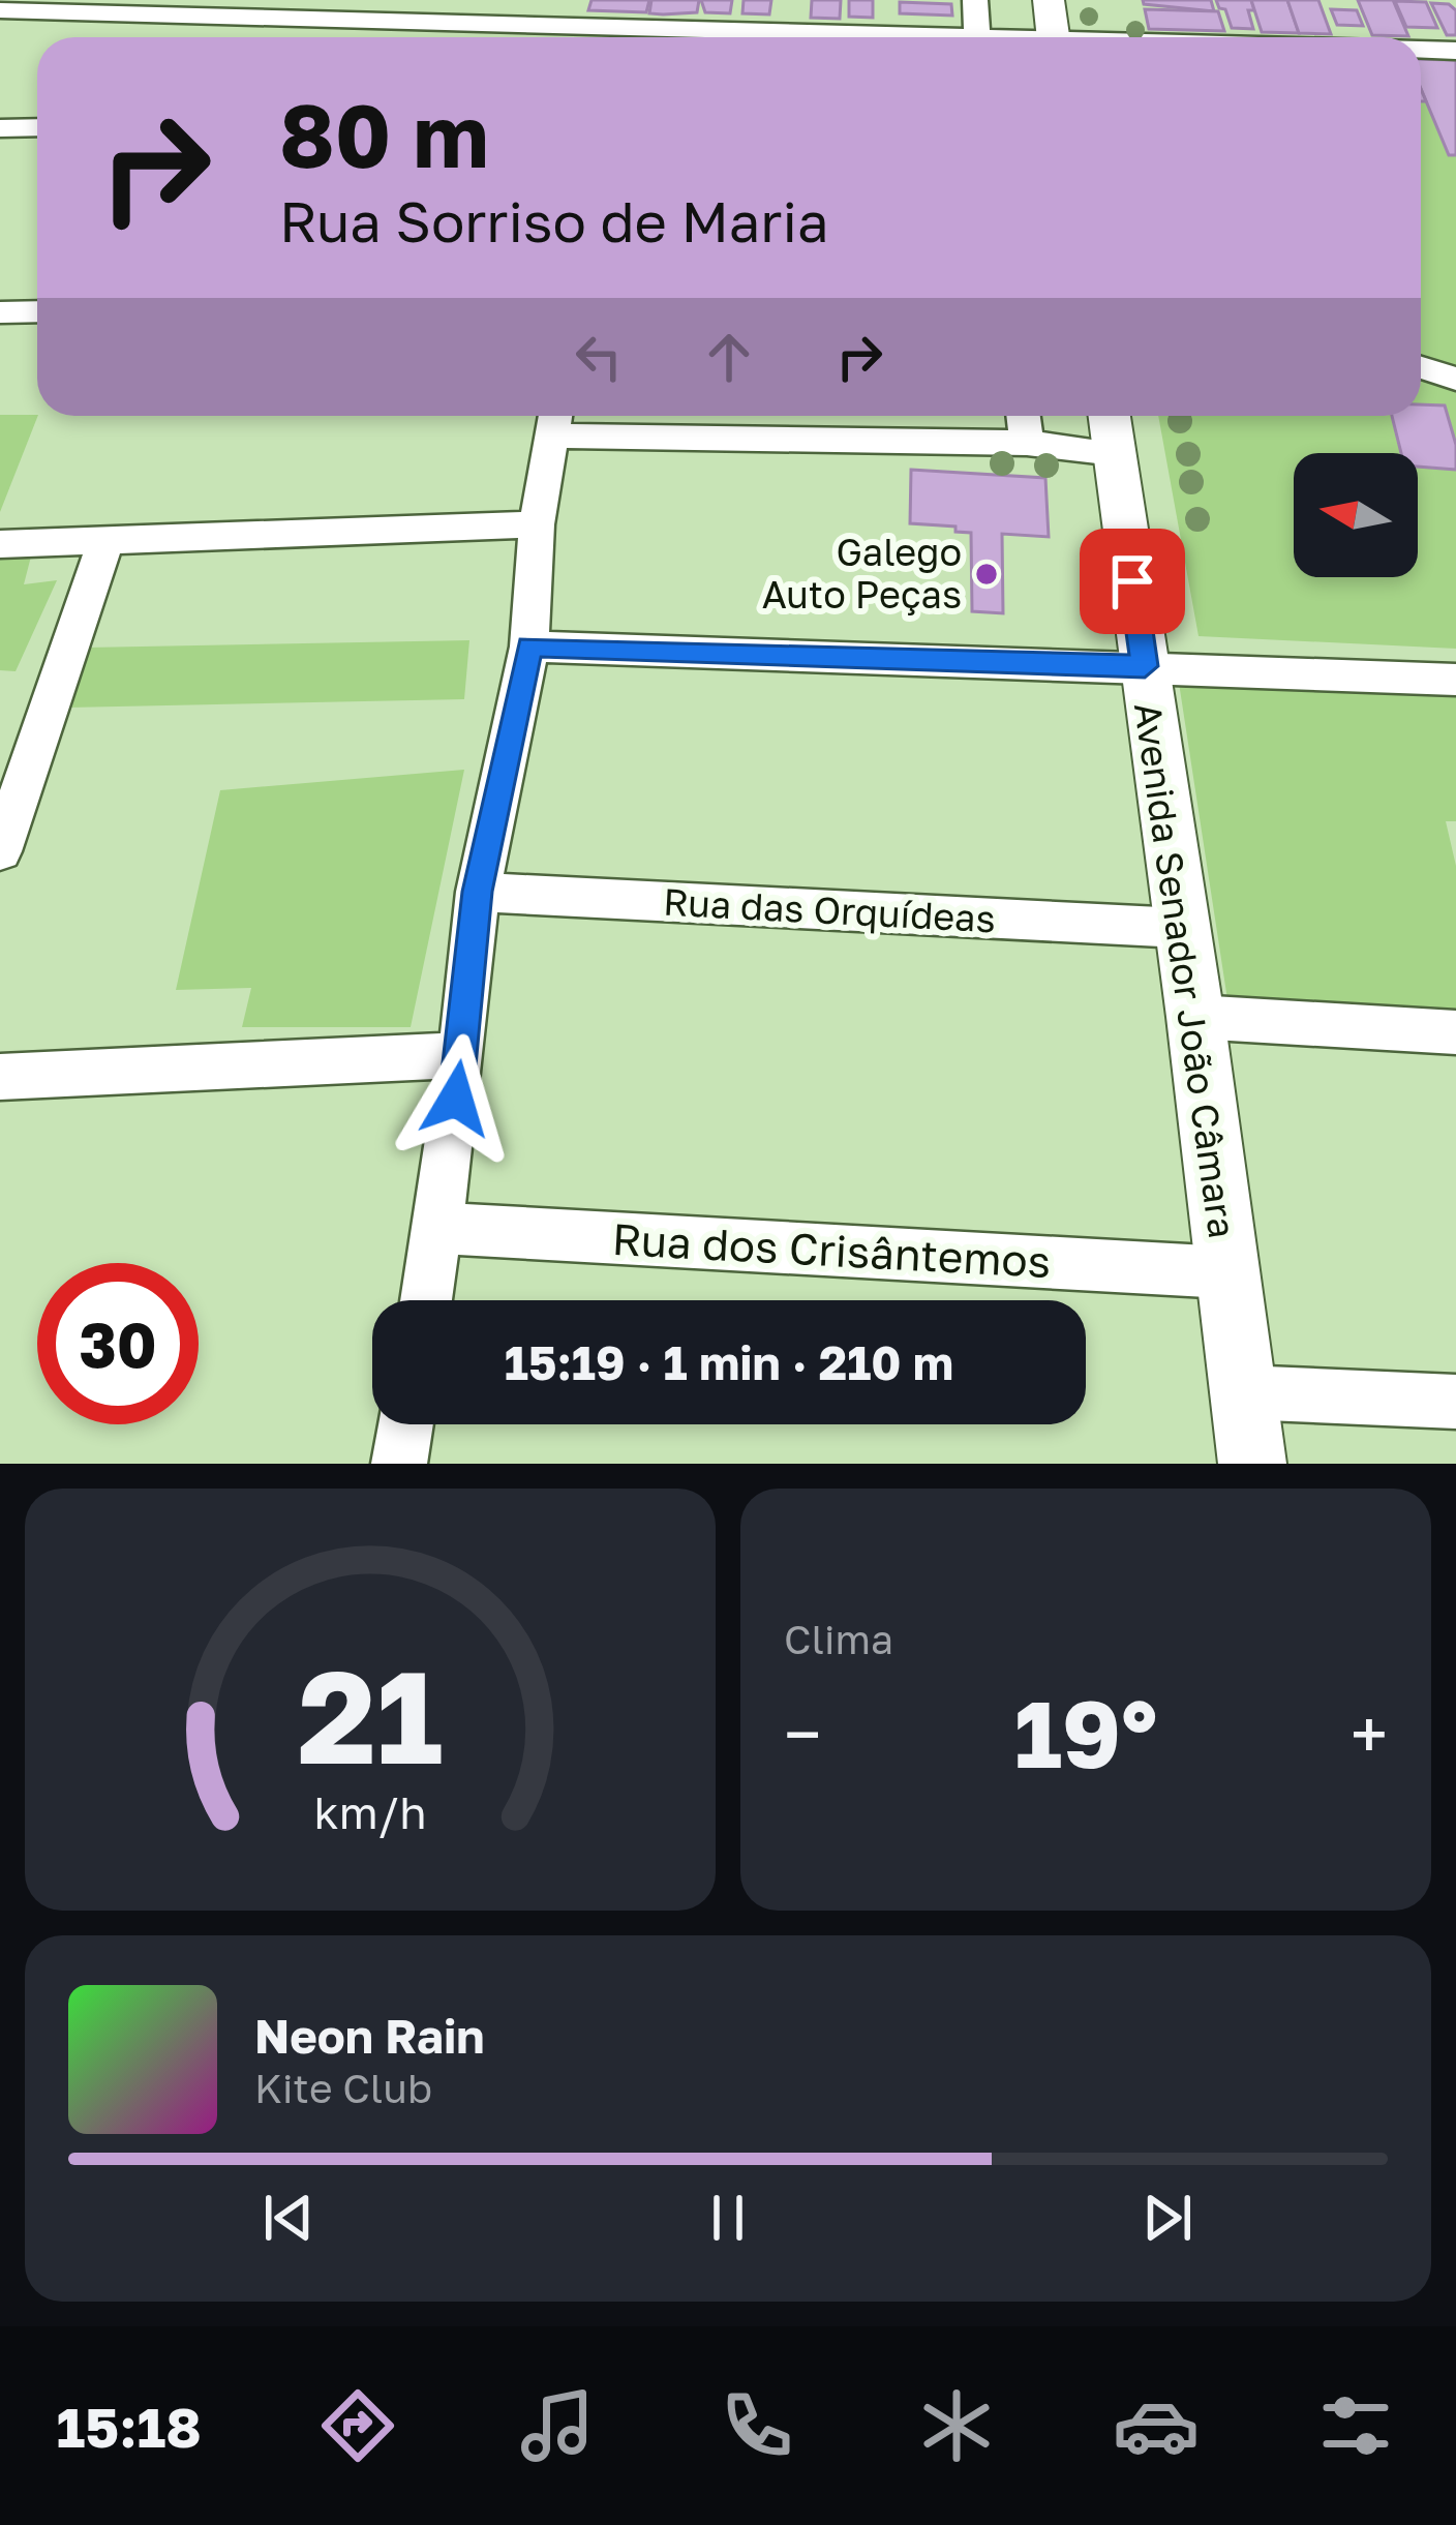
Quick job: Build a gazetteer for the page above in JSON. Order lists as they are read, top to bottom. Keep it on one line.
{"streets":{"main road":["Avenida Senador João Câmara"],"street":["Rua das Orquídeas","Rua dos Crisântemos"]},"crossings":[["Rua das Orquídeas","Avenida Senador João Câmara"],["Avenida Senador João Câmara","Rua dos Crisântemos"]],"places":["Galego Auto Peças"],"north":"left","page":{"turn":["80 m","Rua Sorriso de Maria"],"limit":"30","trip":"15:19 · 1 min · 210 m","tile":"Clima","heat":["−","19°","+"],"song":["Neon Rain","Kite Club"],"tabs":"15:18","gauge":["21","km/h"]}}
